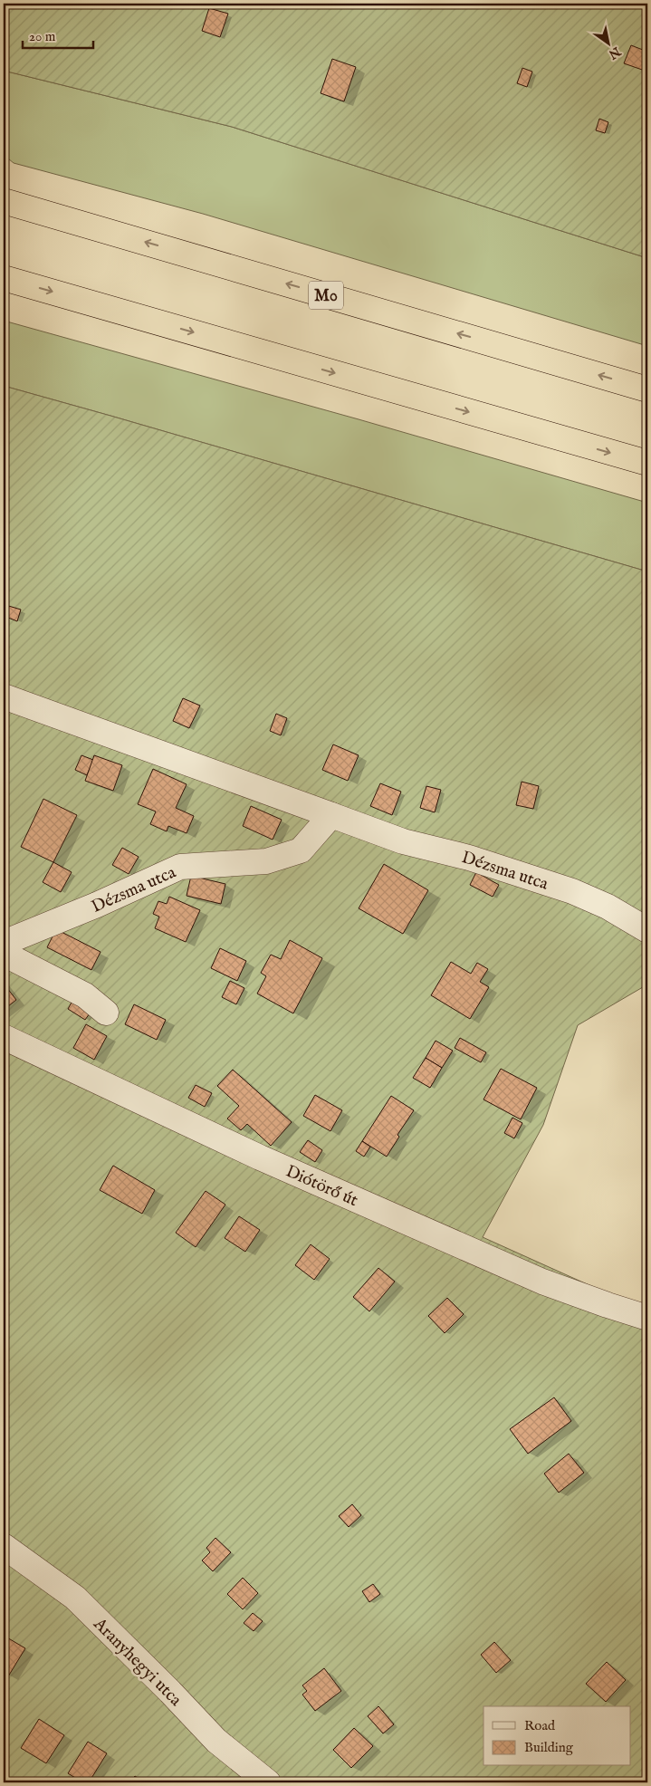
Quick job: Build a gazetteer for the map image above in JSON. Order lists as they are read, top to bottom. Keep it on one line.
{"streets":{"highway":["M0"],"street":["Dézsma utca","Diótörő út","Aranyhegyi utca"]},"legend":["Road","Building"],"scale_bar":"20 m","north":"bottom right"}
